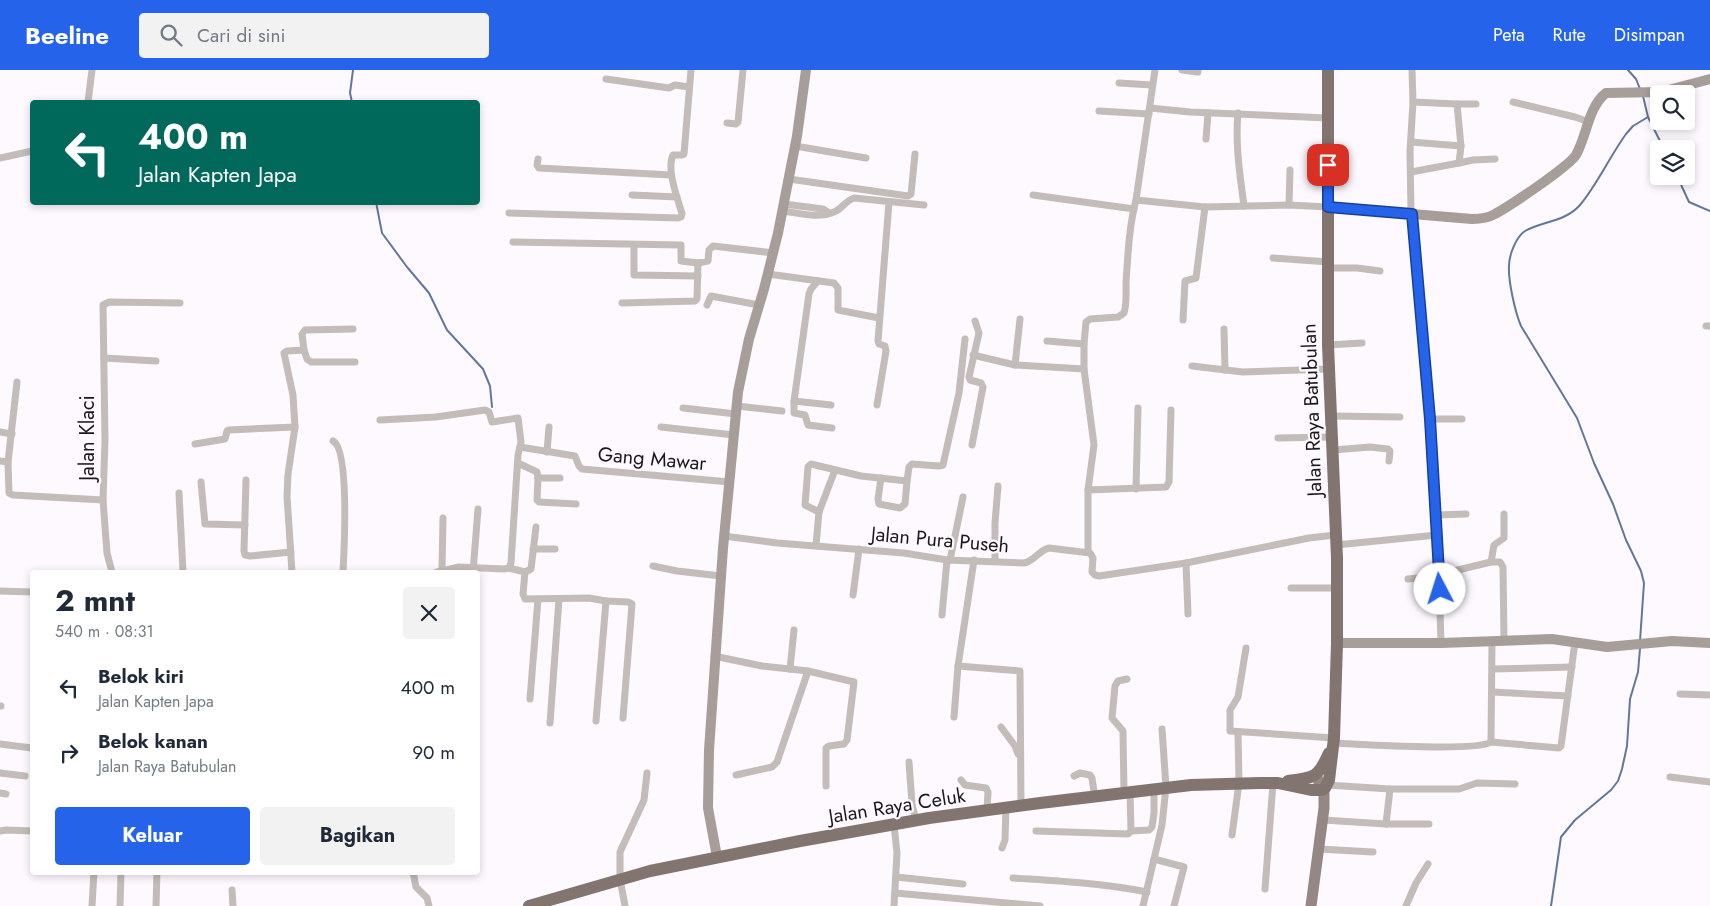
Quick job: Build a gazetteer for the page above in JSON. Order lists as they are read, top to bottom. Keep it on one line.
{"streets":{"highway":["Jalan Raya Batubulan","Jalan Raya Celuk"],"street":["Jalan Klaci","Gang Mawar","Jalan Pura Puseh"]},"crossings":[["Jalan Raya Batubulan","Jalan Raya Celuk"]],"page":{"header":"Beeline","search":"Cari di sini","nav":["Peta","Rute","Disimpan"],"turn":["400 m","Jalan Kapten Japa"],"heading":["2 mnt","540 m · 08:31"],"list":[{"name":"Belok kiri","note":"Jalan Kapten Japa","value":"400 m"},{"name":"Belok kanan","note":"Jalan Raya Batubulan","value":"90 m"}],"buttons":["Keluar","Bagikan"]}}
